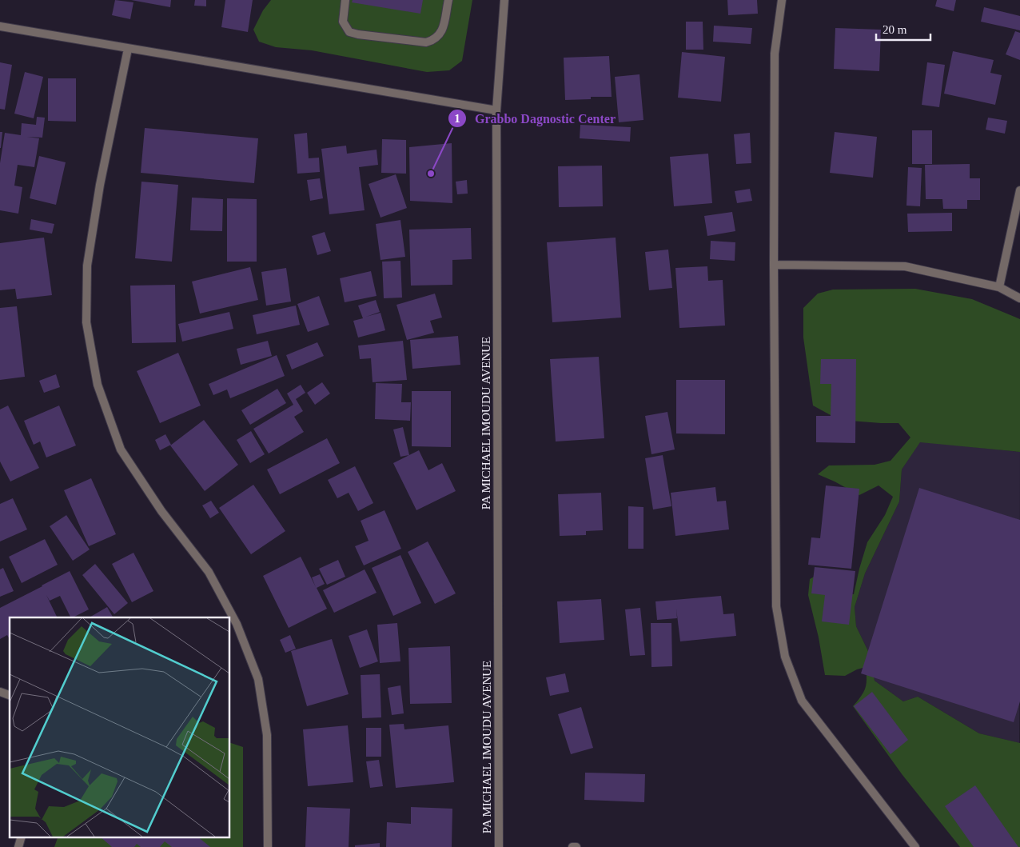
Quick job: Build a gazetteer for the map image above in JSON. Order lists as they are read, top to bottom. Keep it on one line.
{"streets":{"street":["PA MICHAEL IMOUDU AVENUE"]},"places":["Grabbo Dagnostic Center"],"scale_bar":"20 m"}
